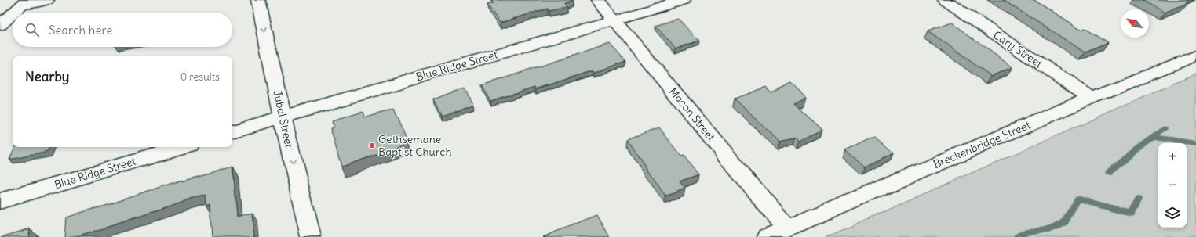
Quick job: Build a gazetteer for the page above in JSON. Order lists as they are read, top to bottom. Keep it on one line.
{"streets":{"street":["Cary Street","Blue Ridge Street","Macon Street","Jubal Street","Breckenbridge Street"]},"crossings":[["Cary Street","Breckenbridge Street"],["Blue Ridge Street","Macon Street"],["Blue Ridge Street","Jubal Street"],["Macon Street","Breckenbridge Street"]],"one_way":["Jubal Street"],"places":["Gethsemane Baptist Church"],"north":"top left","page":{"search":"Search here","heading":["Nearby","0 results"],"map_buttons":["+","−"]}}
